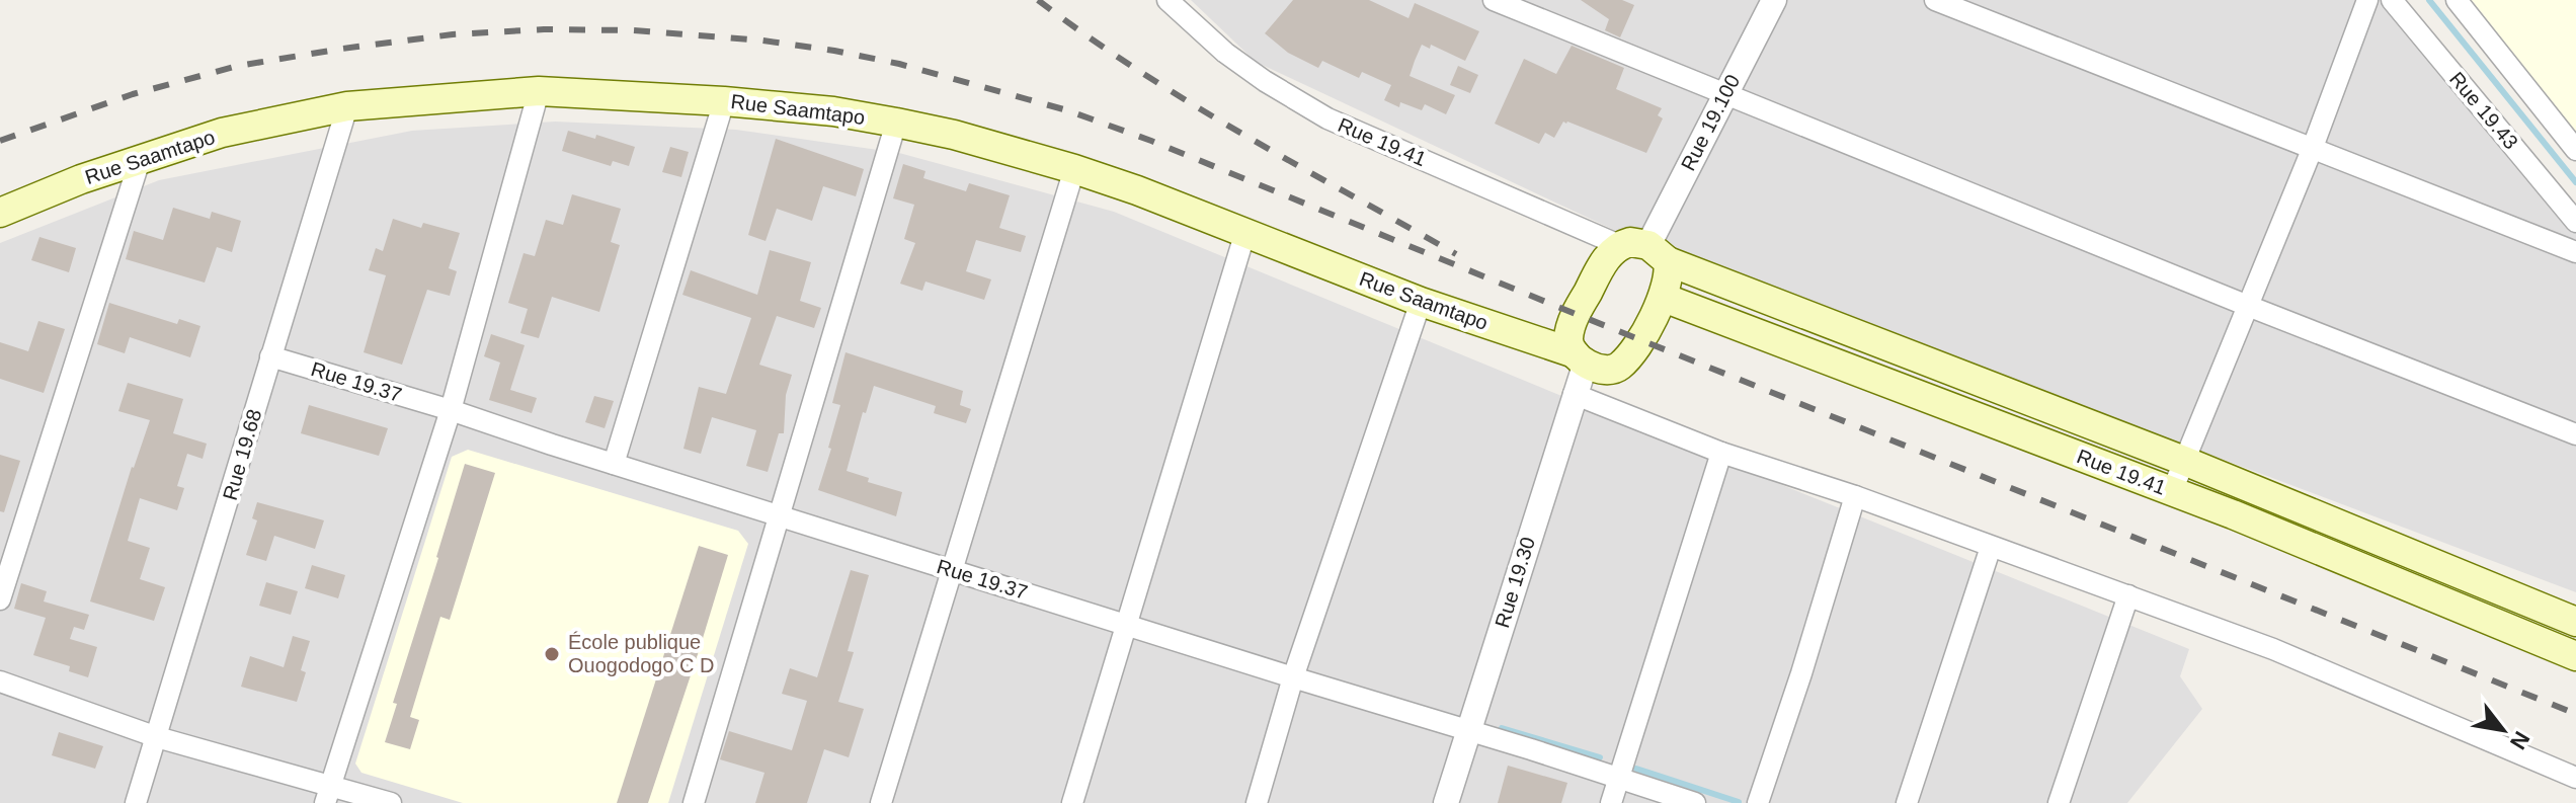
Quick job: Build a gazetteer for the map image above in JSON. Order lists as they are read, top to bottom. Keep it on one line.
{"streets":{"main road":["Rue Saamtapo","Rue 19.41"],"street":["Rue 19.43","Rue 19.100","Rue 19.37","Rue 19.68","Rue 19.30"]},"crossings":[["Rue Saamtapo","Rue 19.41"],["Rue Saamtapo","Rue 19.68"],["Rue Saamtapo","Rue 19.30"],["Rue 19.100","Rue 19.41"],["Rue 19.37","Rue 19.68"],["Rue 19.37","Rue 19.30"]],"places":["École publique Ouogodogo C D"],"north":"bottom right"}
